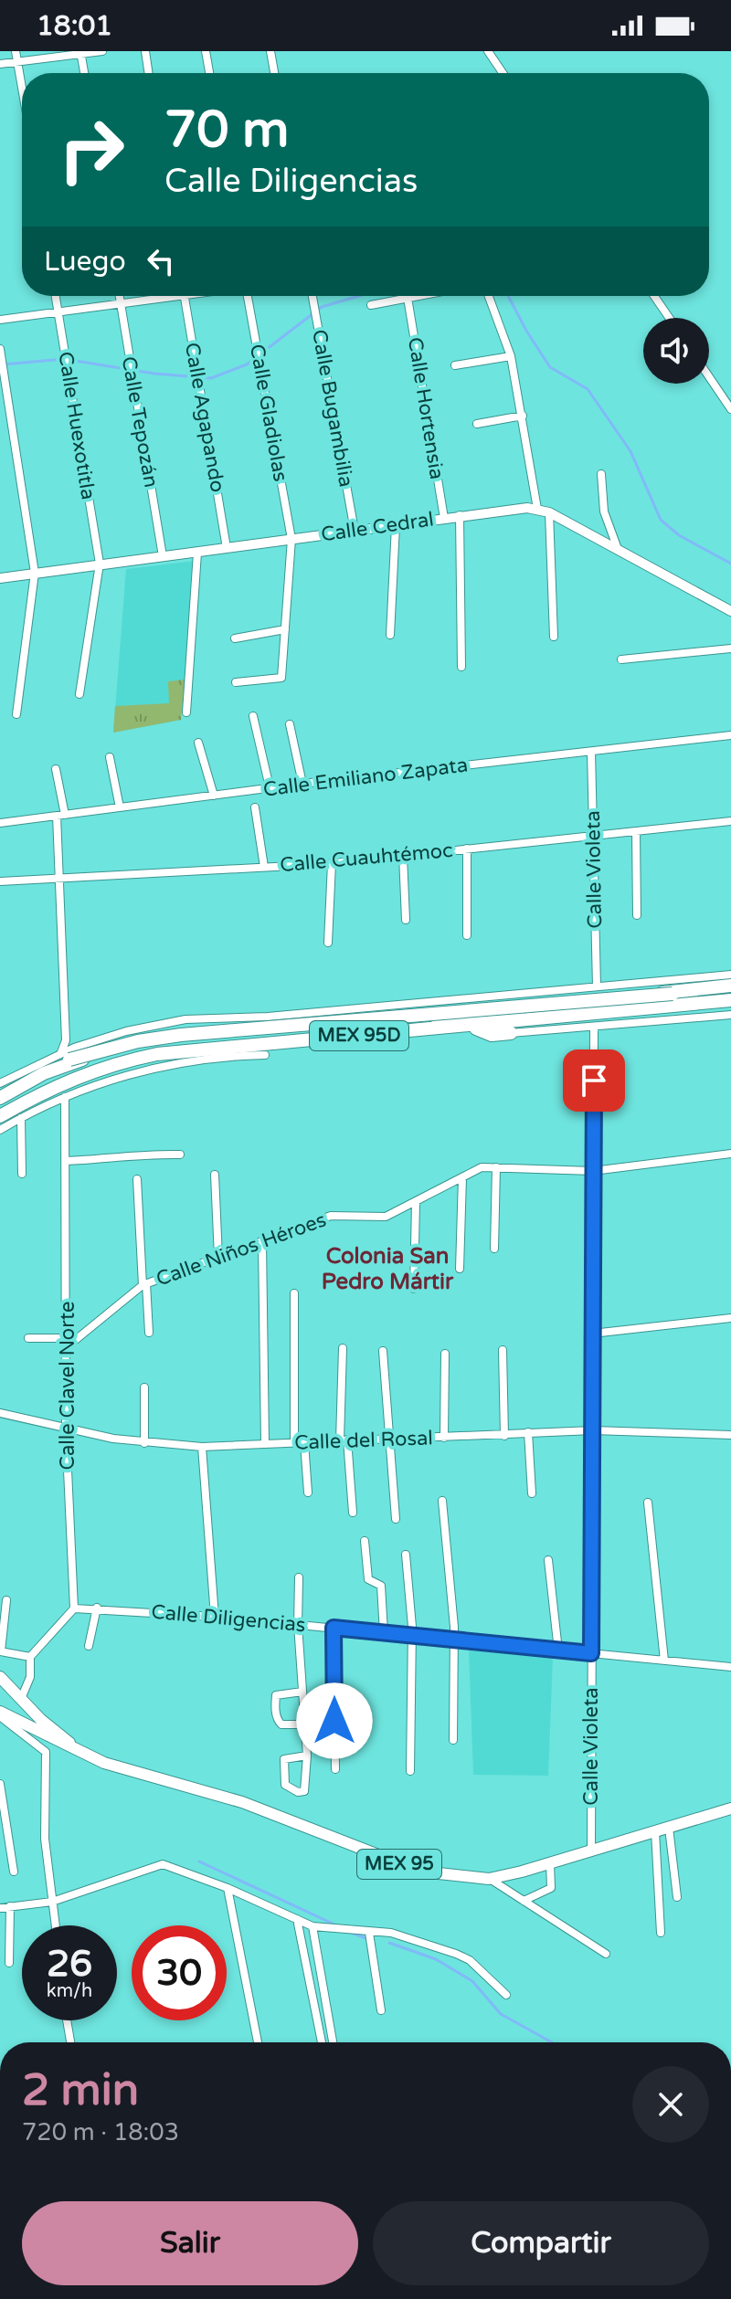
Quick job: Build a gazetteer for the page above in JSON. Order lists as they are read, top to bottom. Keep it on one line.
{"streets":{"highway":["MEX 95D"],"main road":["MEX 95"],"street":["Calle Bugambilia","Calle Hortensia","Calle Gladiolas","Calle Agapando","Calle Tepozán","Calle Huexotitla","Calle Cedral","Calle Emiliano Zapata","Calle Cuauhtémoc","Calle Violeta","Calle Niños Héroes","Calle Clavel Norte","Calle del Rosal","Calle Diligencias"]},"crossings":[["Calle Bugambilia","Calle Cedral"],["Calle Hortensia","Calle Cedral"],["Calle Gladiolas","Calle Cedral"],["Calle Agapando","Calle Cedral"],["Calle Tepozán","Calle Cedral"],["Calle Huexotitla","Calle Cedral"],["Calle Emiliano Zapata","Calle Violeta"],["Calle Cuauhtémoc","Calle Violeta"],["Calle Violeta","Calle Niños Héroes"],["Calle Violeta","Calle del Rosal"],["Calle Violeta","Calle Diligencias"],["Calle Violeta","MEX 95"],["Calle Niños Héroes","Calle Clavel Norte"],["Calle Clavel Norte","Calle del Rosal"],["Calle Clavel Norte","Calle Diligencias"]],"districts":["Colonia San Pedro Mártir"],"page":{"status":"18:01","turn":["70 m","Calle Diligencias"],"then":"Luego","speed":"26 km/h","limit":"30","heading":["2 min","720 m · 18:03"],"buttons":["Salir","Compartir"]}}
